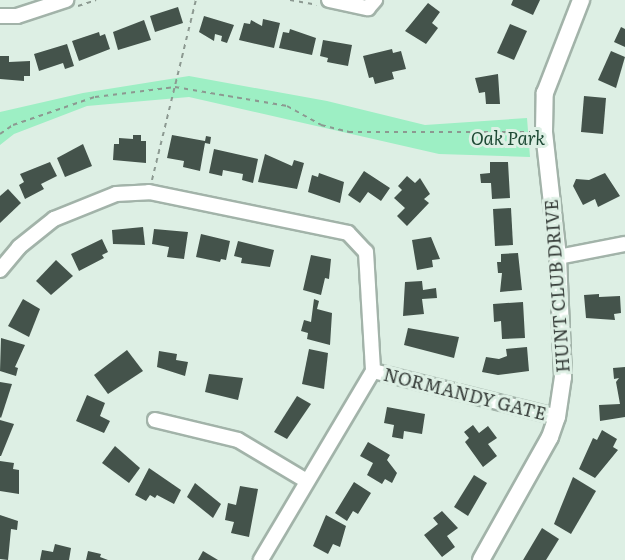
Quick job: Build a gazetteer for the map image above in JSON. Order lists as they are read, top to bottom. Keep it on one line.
{"streets":{"street":["HUNT CLUB DRIVE","NORMANDY GATE"]},"crossings":[["HUNT CLUB DRIVE","NORMANDY GATE"]],"parks":["Oak Park"]}
